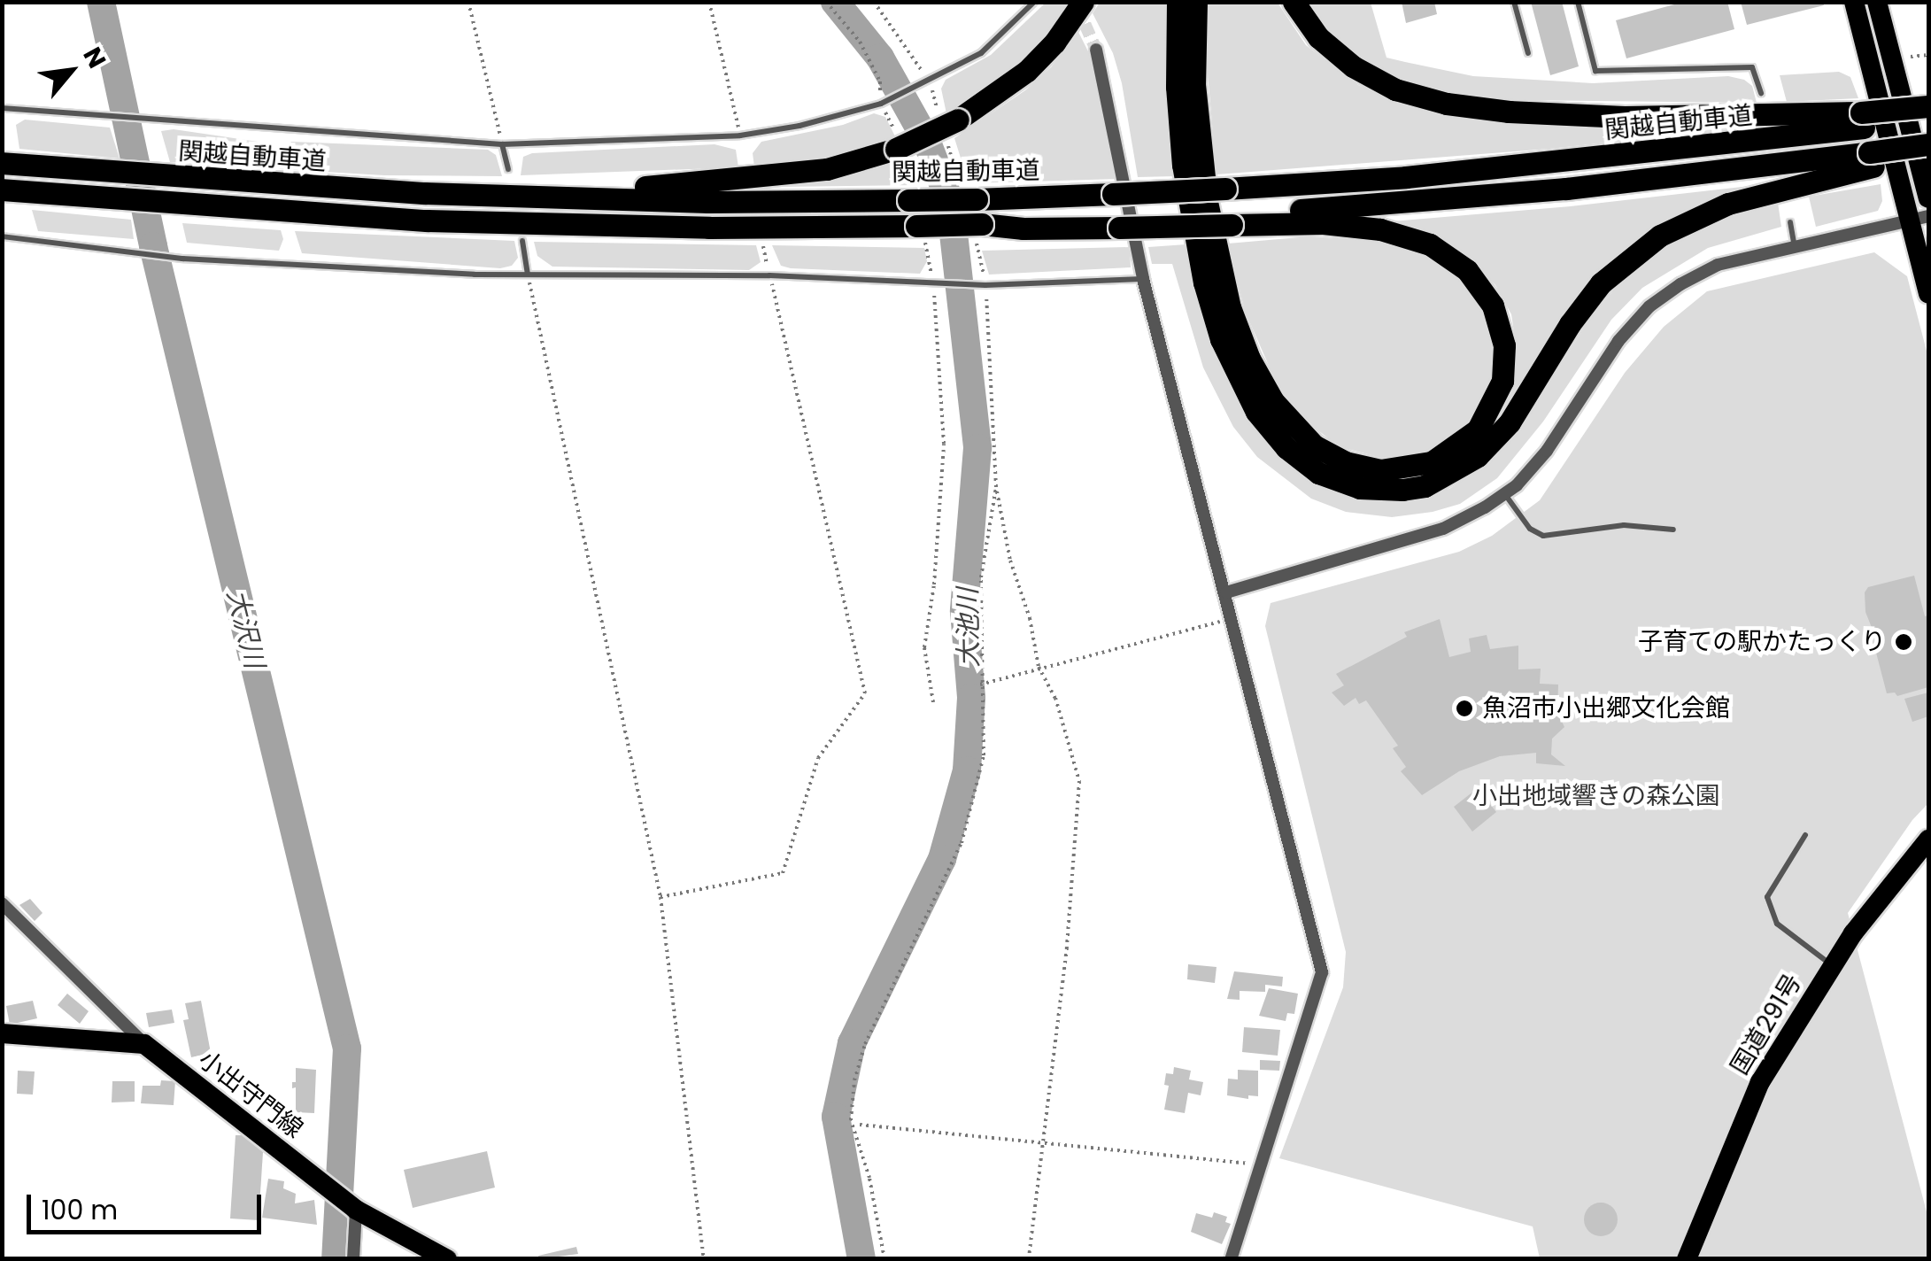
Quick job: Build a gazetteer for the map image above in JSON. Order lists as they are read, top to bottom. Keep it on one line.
{"streets":{"highway":["関越自動車道"],"main road":["国道291号","小出守門線"]},"water":["大池川","大沢川"],"parks":["小出地域響きの森公園"],"places":["子育ての駅かたっくり","魚沼市小出郷文化会館"],"scale_bar":"100 m","north":"top right"}
